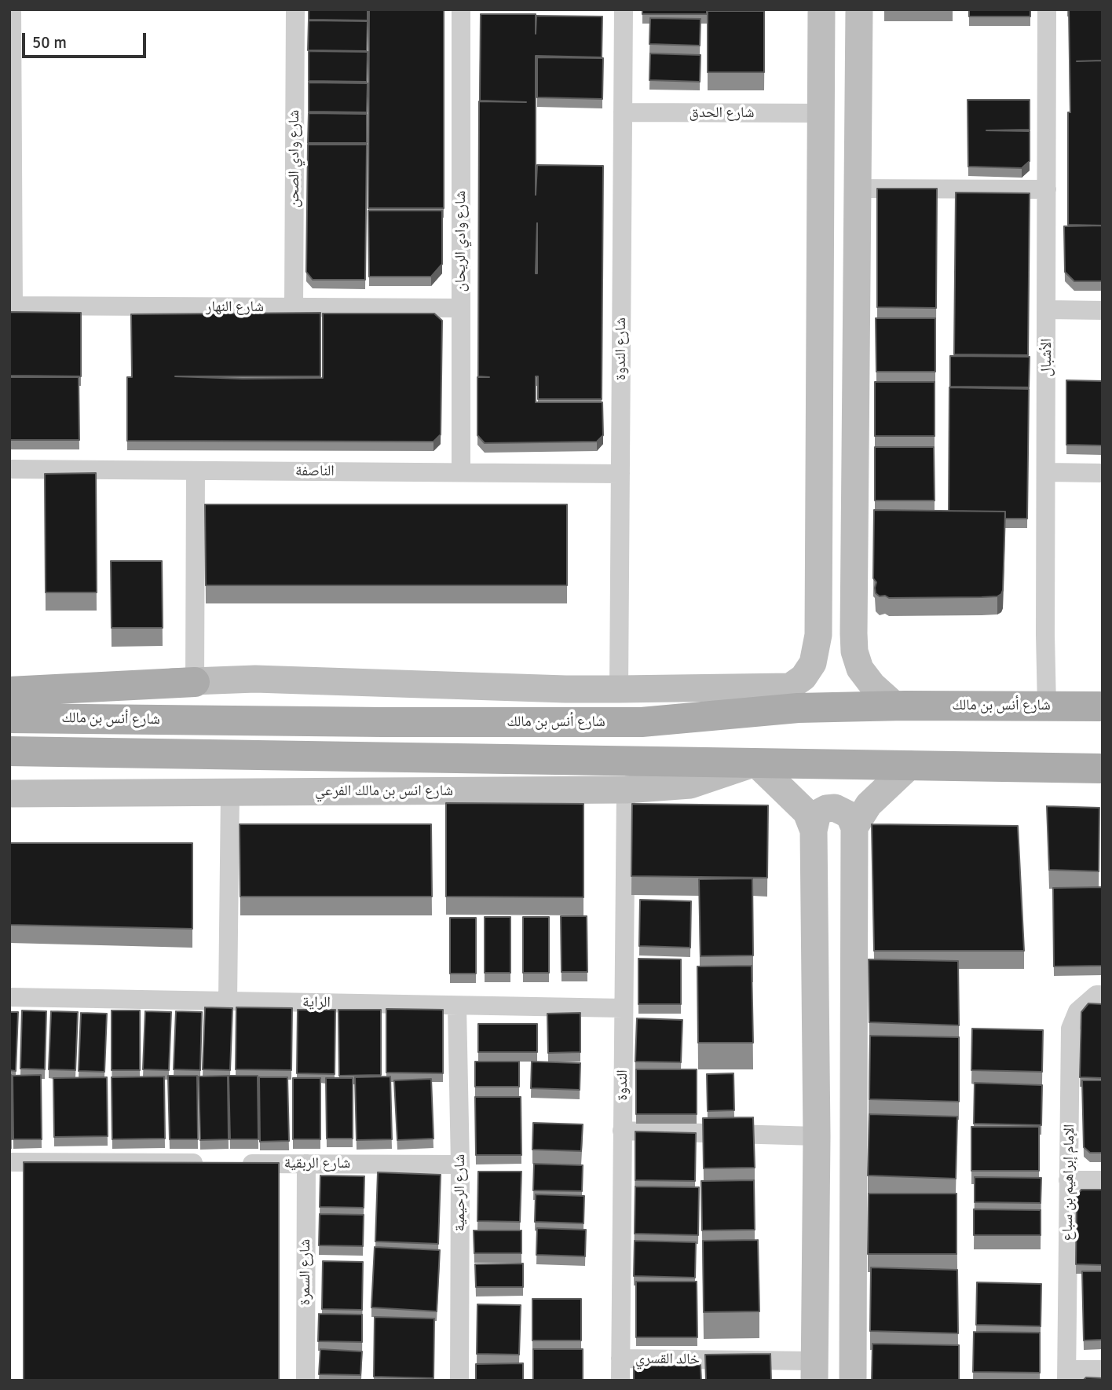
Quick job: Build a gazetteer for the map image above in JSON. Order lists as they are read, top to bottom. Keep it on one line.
{"streets":{"main road":["شارع أنس بن مالك"],"street":["شارع الحدق","شارع وادي الصحن","شارع وادي الريحان","شارع النهار","شارع الندوة","الأشبال","الناصفة","شارع انس بن مالك الفرعي","الراية","الندوة","شارع الربقية","الإمام إبراهيم بن سباع","شارع الرحيمية","شارع السمرة","خالد القسري"]},"crossings":[["شارع الحدق","شارع الندوة"],["شارع وادي الصحن","شارع النهار"],["شارع وادي الريحان","شارع النهار"],["شارع وادي الريحان","الناصفة"],["شارع الندوة","الناصفة"],["الأشبال","شارع أنس بن مالك"],["شارع انس بن مالك الفرعي","الندوة"],["الراية","الندوة"],["الراية","شارع الرحيمية"],["الندوة","خالد القسري"],["شارع الربقية","شارع الرحيمية"],["شارع الربقية","شارع السمرة"]],"scale_bar":"50 m"}
